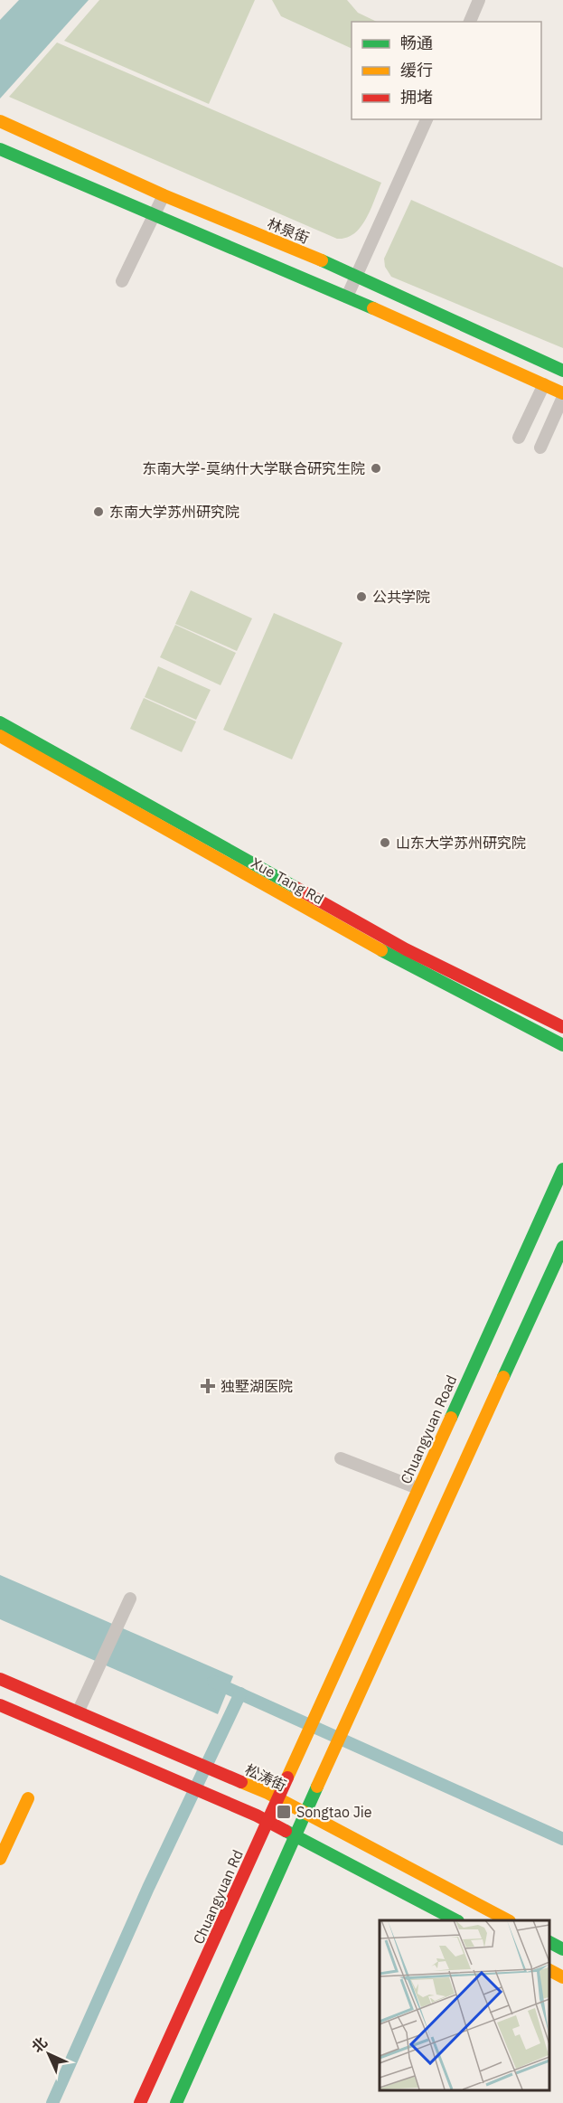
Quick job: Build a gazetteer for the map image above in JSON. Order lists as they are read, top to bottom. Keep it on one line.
{"streets":{"main road":["林泉街","Xue Tang Rd","Chuangyuan Road","松涛街","Chuangyuan Rd"]},"crossings":[["Chuangyuan Road","Chuangyuan Rd"],["松涛街","Chuangyuan Rd"]],"places":{"other":["东南大学-莫纳什大学联合研究生院","东南大学苏州研究院","公共学院","山东大学苏州研究院"],"health":["独墅湖医院"],"transit":["Songtao Jie"]},"legend":["畅通","缓行","拥堵"],"north":"top left"}
